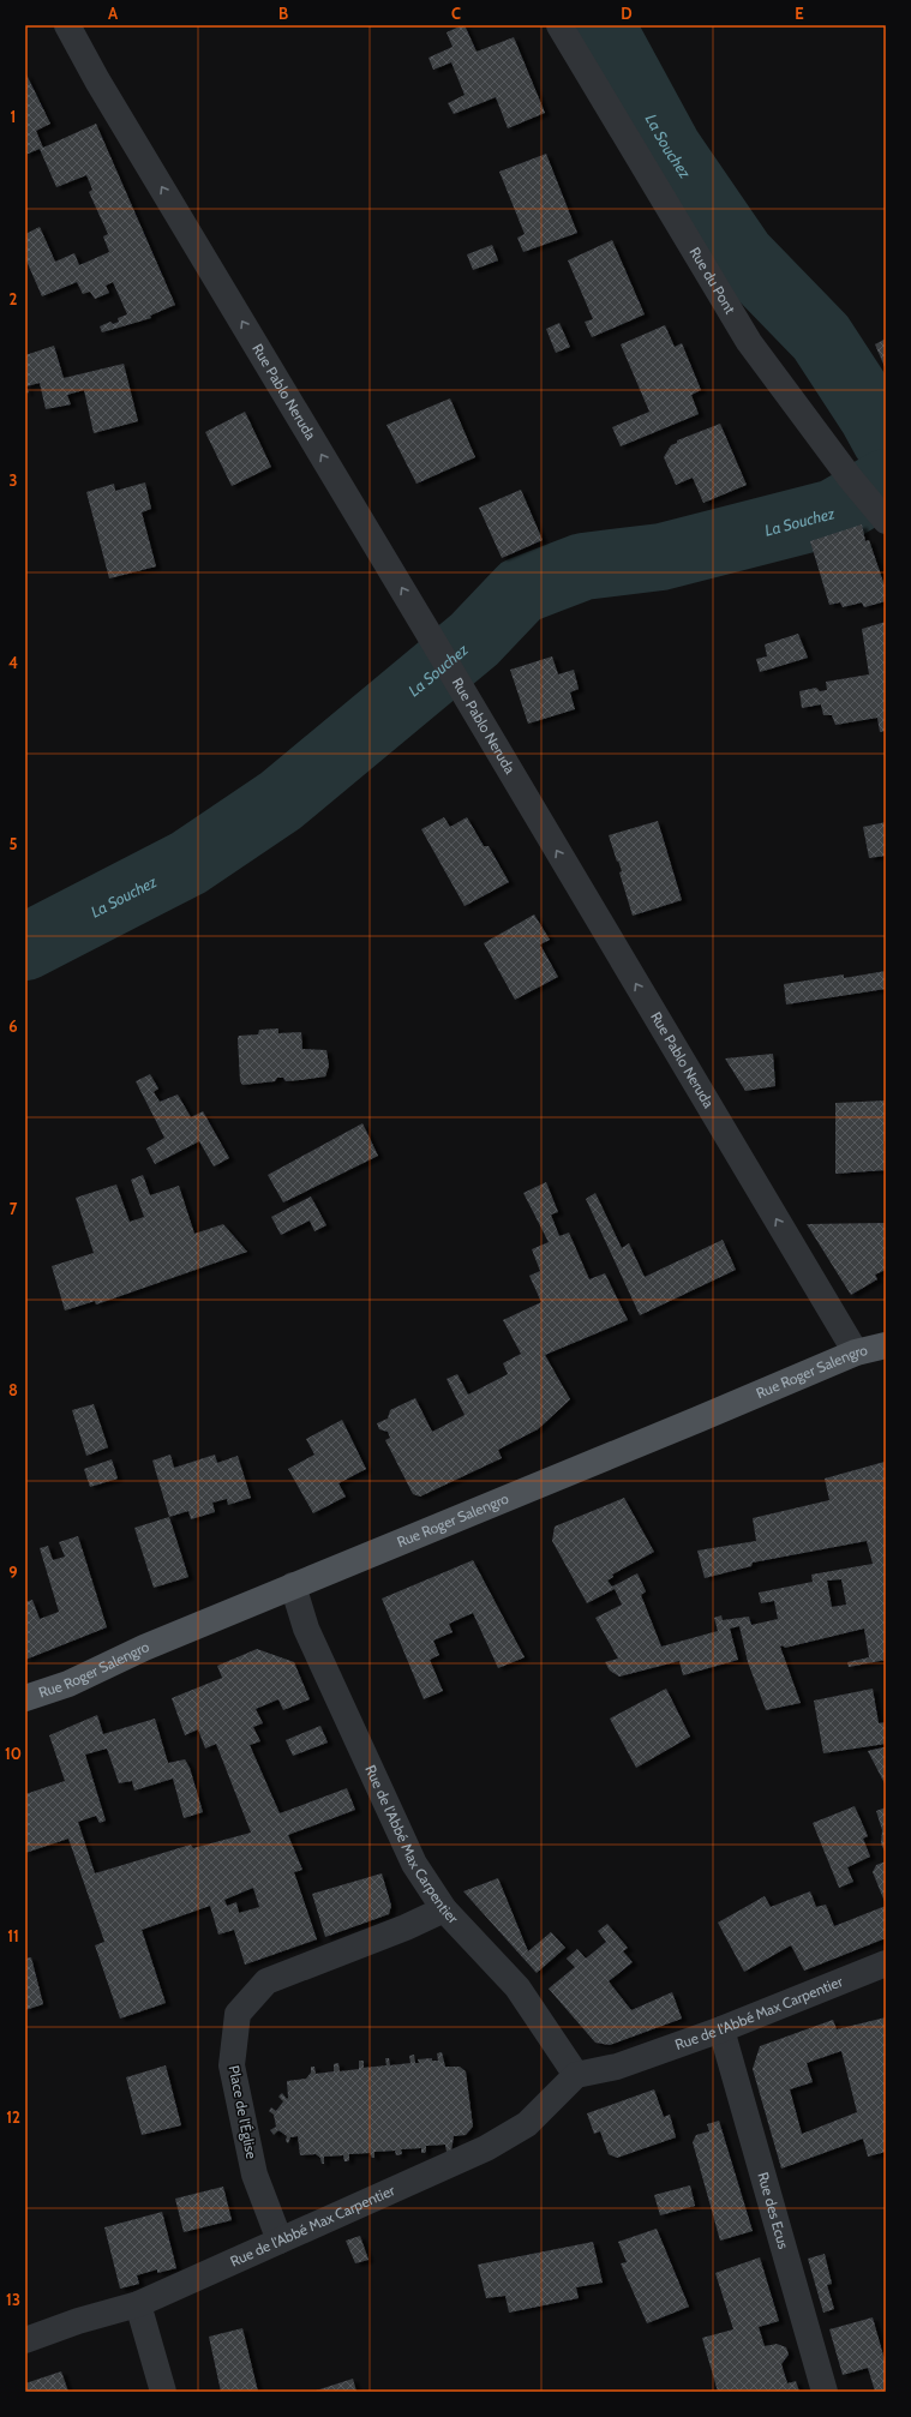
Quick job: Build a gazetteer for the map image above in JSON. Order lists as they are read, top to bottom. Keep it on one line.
{"streets":{"main road":["Rue Roger Salengro"],"street":["Rue du Pont","Rue Pablo Neruda","Rue de l'Abbé Max Carpentier","Place de l'Église","Rue des Ecus"]},"crossings":[["Rue Pablo Neruda","Rue Roger Salengro"],["Rue Roger Salengro","Rue de l'Abbé Max Carpentier"],["Rue de l'Abbé Max Carpentier","Place de l'Église"],["Rue de l'Abbé Max Carpentier","Rue des Ecus"]],"one_way":["Rue Pablo Neruda"],"water":["La Souchez"],"grid":{"columns":["A","B","C","D","E"],"rows":["1","2","3","4","5","6","7","8","9","10","11","12","13"]}}
